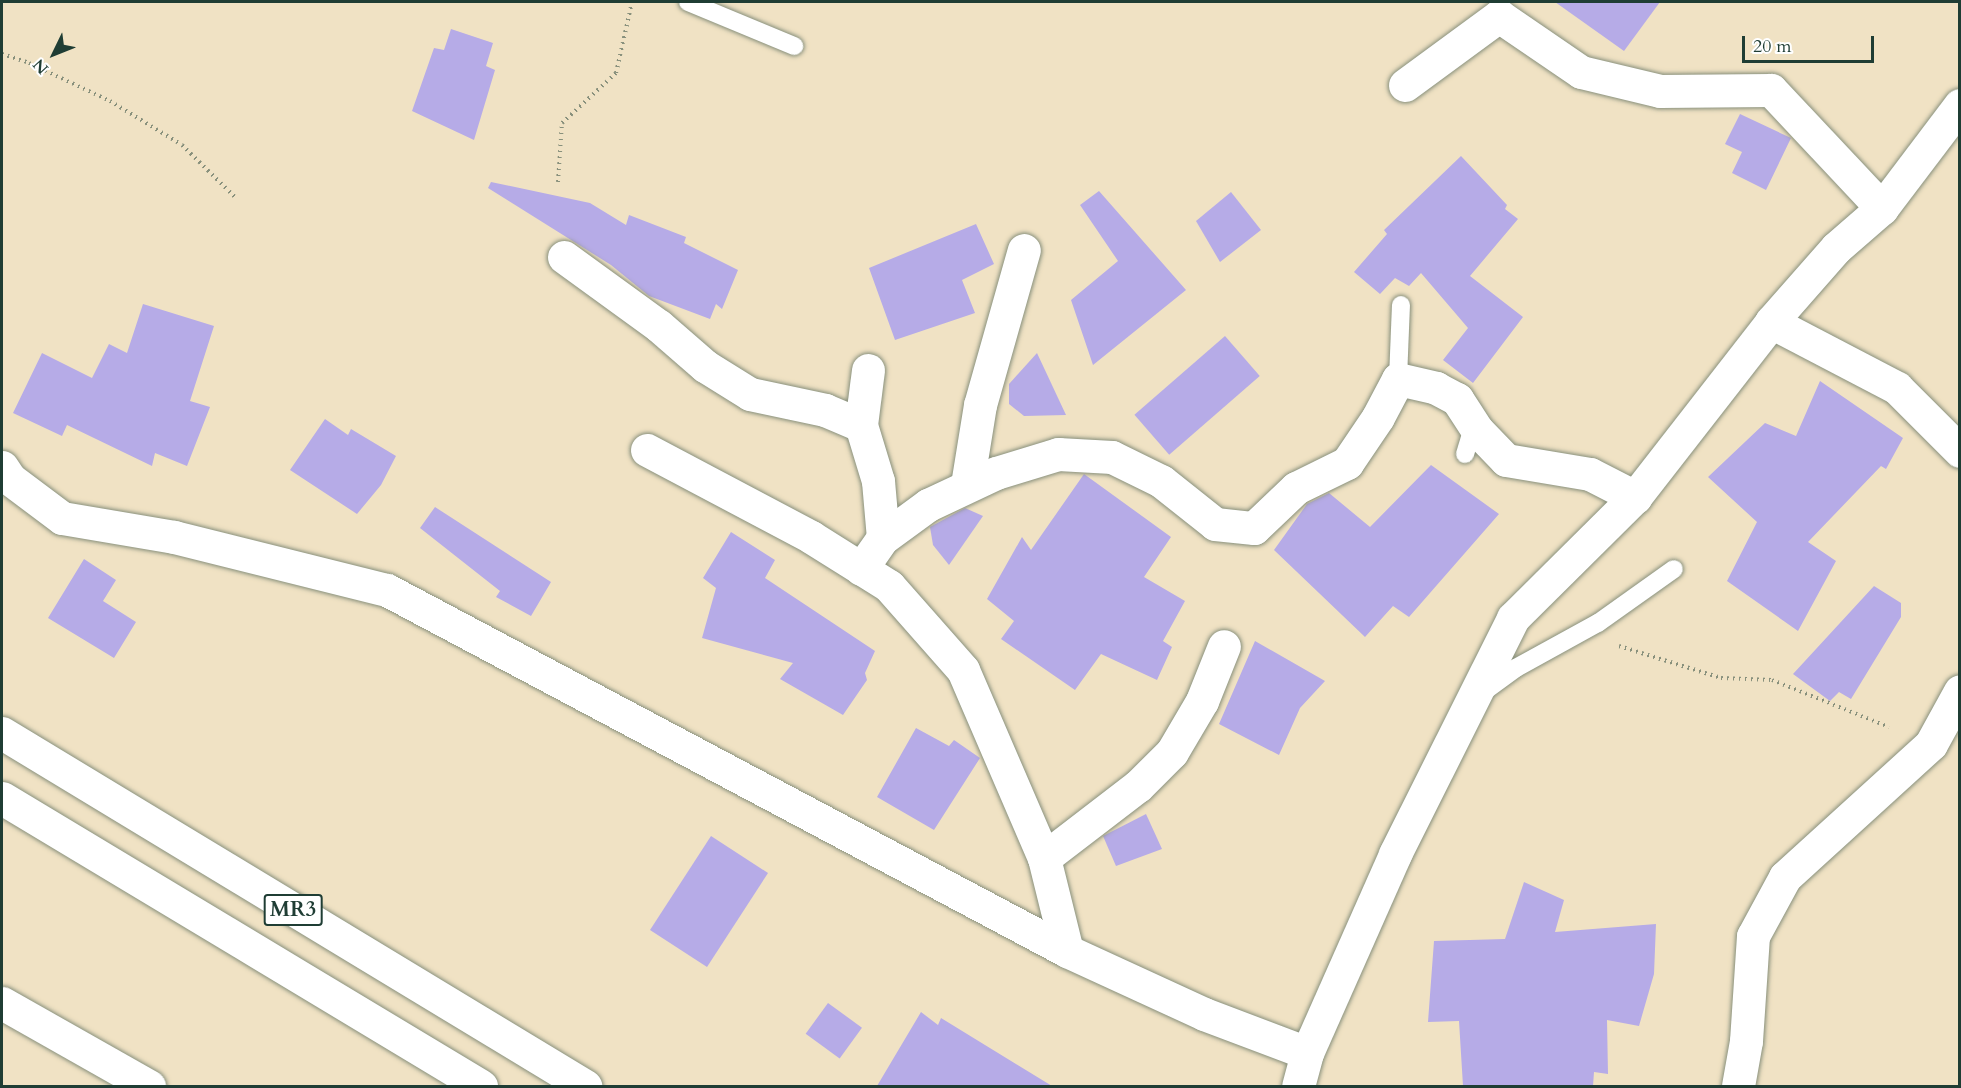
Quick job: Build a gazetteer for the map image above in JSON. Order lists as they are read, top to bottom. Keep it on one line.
{"streets":{"main road":["MR3"]},"scale_bar":"20 m","north":"bottom left"}
